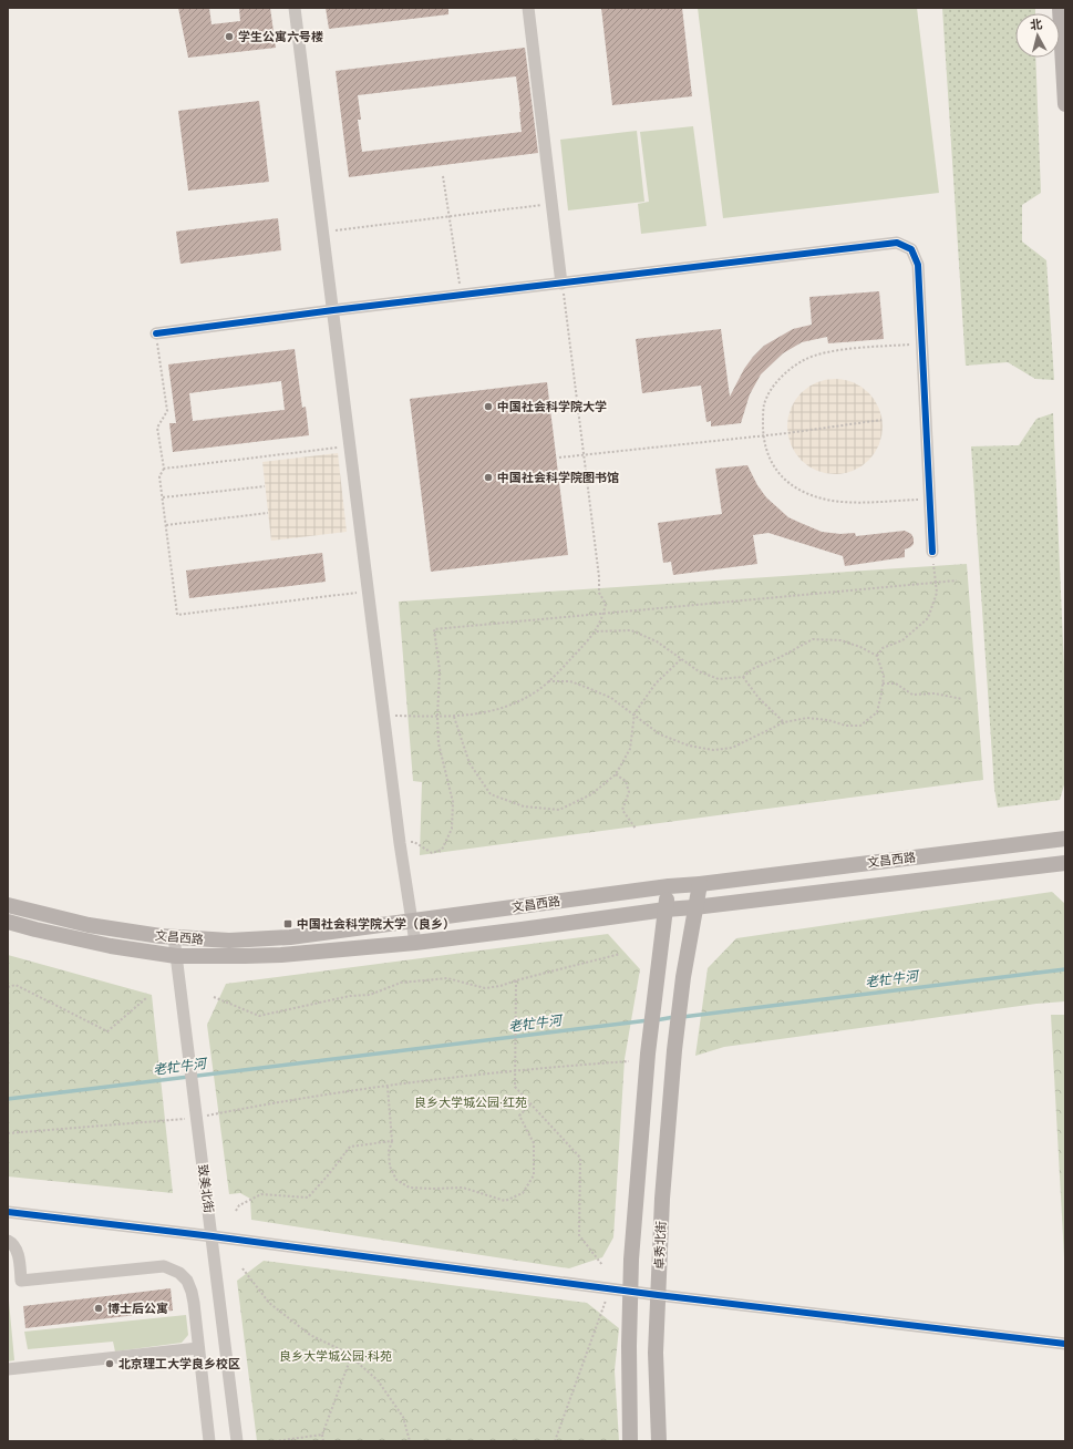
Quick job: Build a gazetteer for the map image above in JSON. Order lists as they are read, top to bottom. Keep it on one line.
{"streets":{"main road":["文昌西路","卓秀北街"],"street":["致美北街"]},"crossings":[["文昌西路","致美北街"],["文昌西路","卓秀北街"]],"water":["老牤牛河"],"parks":["良乡大学城公园·红苑","良乡大学城公园·科苑"],"places":{"other":["学生公寓六号楼","中国社会科学院大学","中国社会科学院图书馆","博士后公寓","北京理工大学良乡校区"],"transit":["中国社会科学院大学（良乡）"]},"north":"top"}
